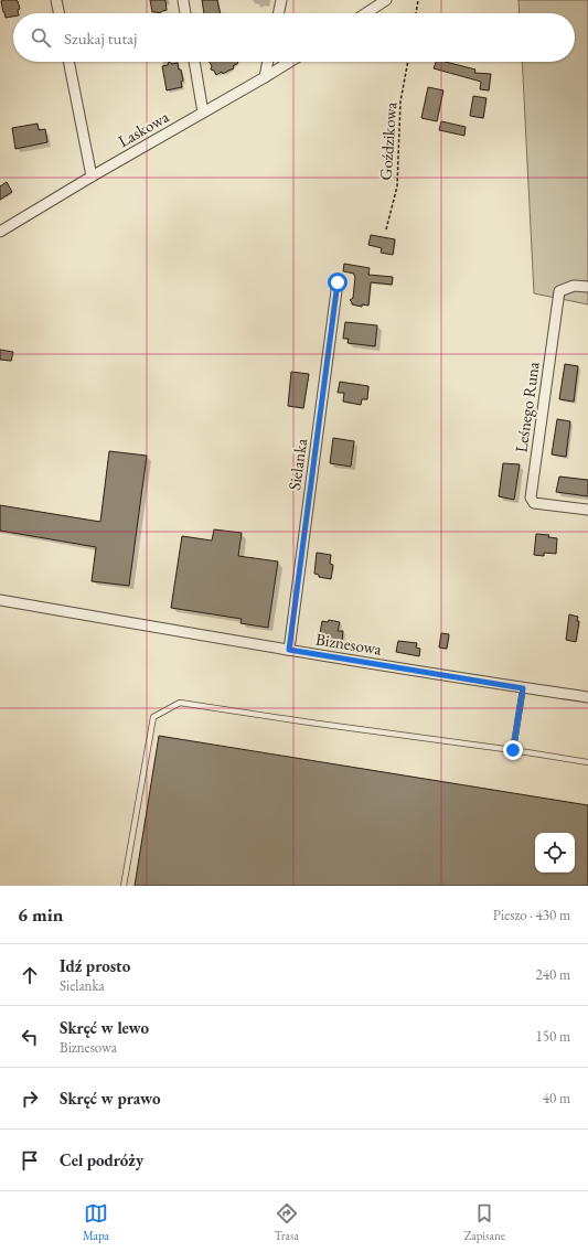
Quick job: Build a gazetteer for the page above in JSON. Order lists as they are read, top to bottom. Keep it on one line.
{"streets":{"street":["Laskowa","Leśnego Runa","Sielanka","Biznesowa"],"path":["Goździkowa"]},"crossings":[["Sielanka","Biznesowa"]],"page":{"search":"Szukaj tutaj","heading":["6 min","Pieszo · 430 m"],"list":[["Idź prosto","Sielanka","240 m"],["Skręć w lewo","Biznesowa","150 m"],["Skręć w prawo","40 m"],"Cel podróży"],"nav":["Mapa","Trasa","Zapisane"]}}
